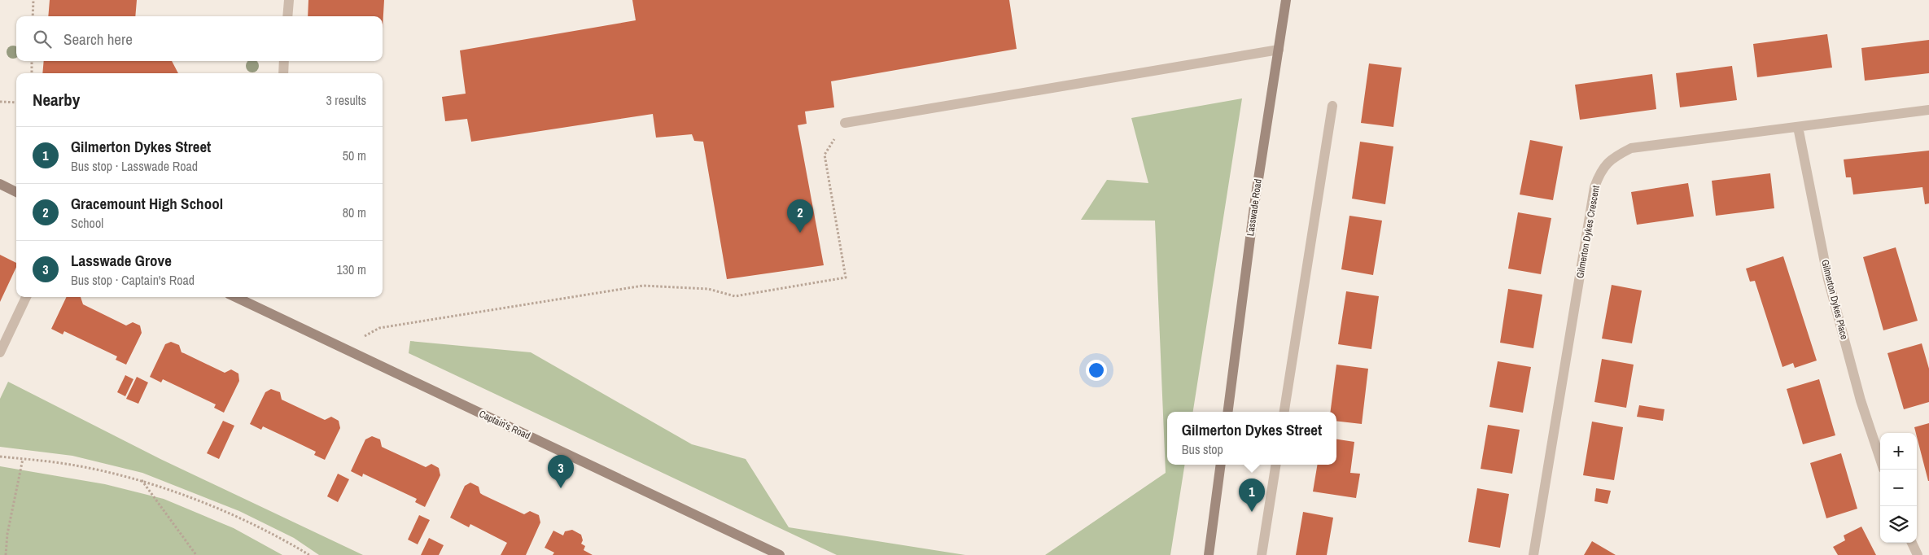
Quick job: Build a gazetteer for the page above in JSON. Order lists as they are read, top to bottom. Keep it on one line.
{"streets":{"main road":["Lasswade Road","Captain's Road"],"street":["Gilmerton Dykes Crescent","Gilmerton Dykes Place"]},"crossings":[["Gilmerton Dykes Crescent","Gilmerton Dykes Place"]],"page":{"search":"Search here","heading":["Nearby","3 results"],"list":[{"mark":"1","name":"Gilmerton Dykes Street","note":"Bus stop · Lasswade Road","value":"50 m"},{"mark":"2","name":"Gracemount High School","note":"School","value":"80 m"},{"mark":"3","name":"Lasswade Grove","note":"Bus stop · Captain's Road","value":"130 m"}],"pins":["2","3","1"],"popup":["Gilmerton Dykes Street","Bus stop"],"map_buttons":["+","−"]}}
